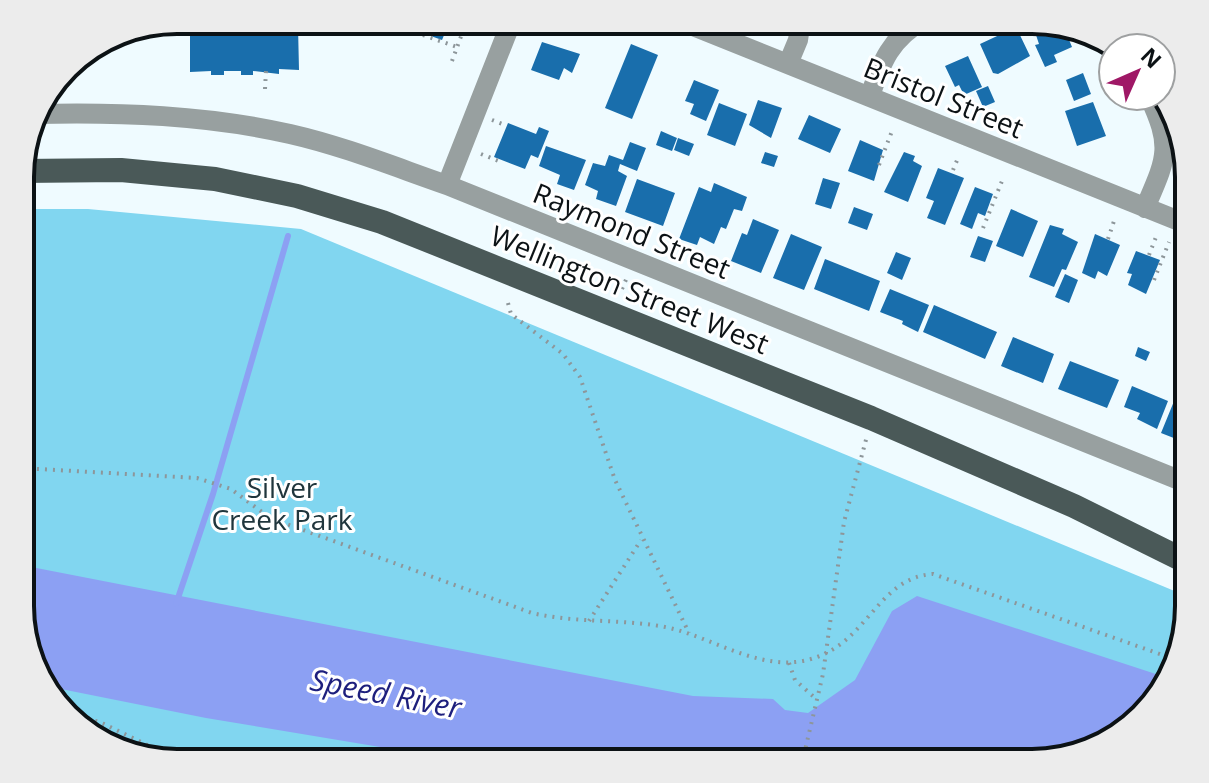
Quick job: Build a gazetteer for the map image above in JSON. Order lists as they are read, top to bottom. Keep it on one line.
{"streets":{"main road":["Wellington Street West"],"street":["Bristol Street","Raymond Street"]},"water":["Speed River"],"parks":["Silver Creek Park"],"north":"top right"}
